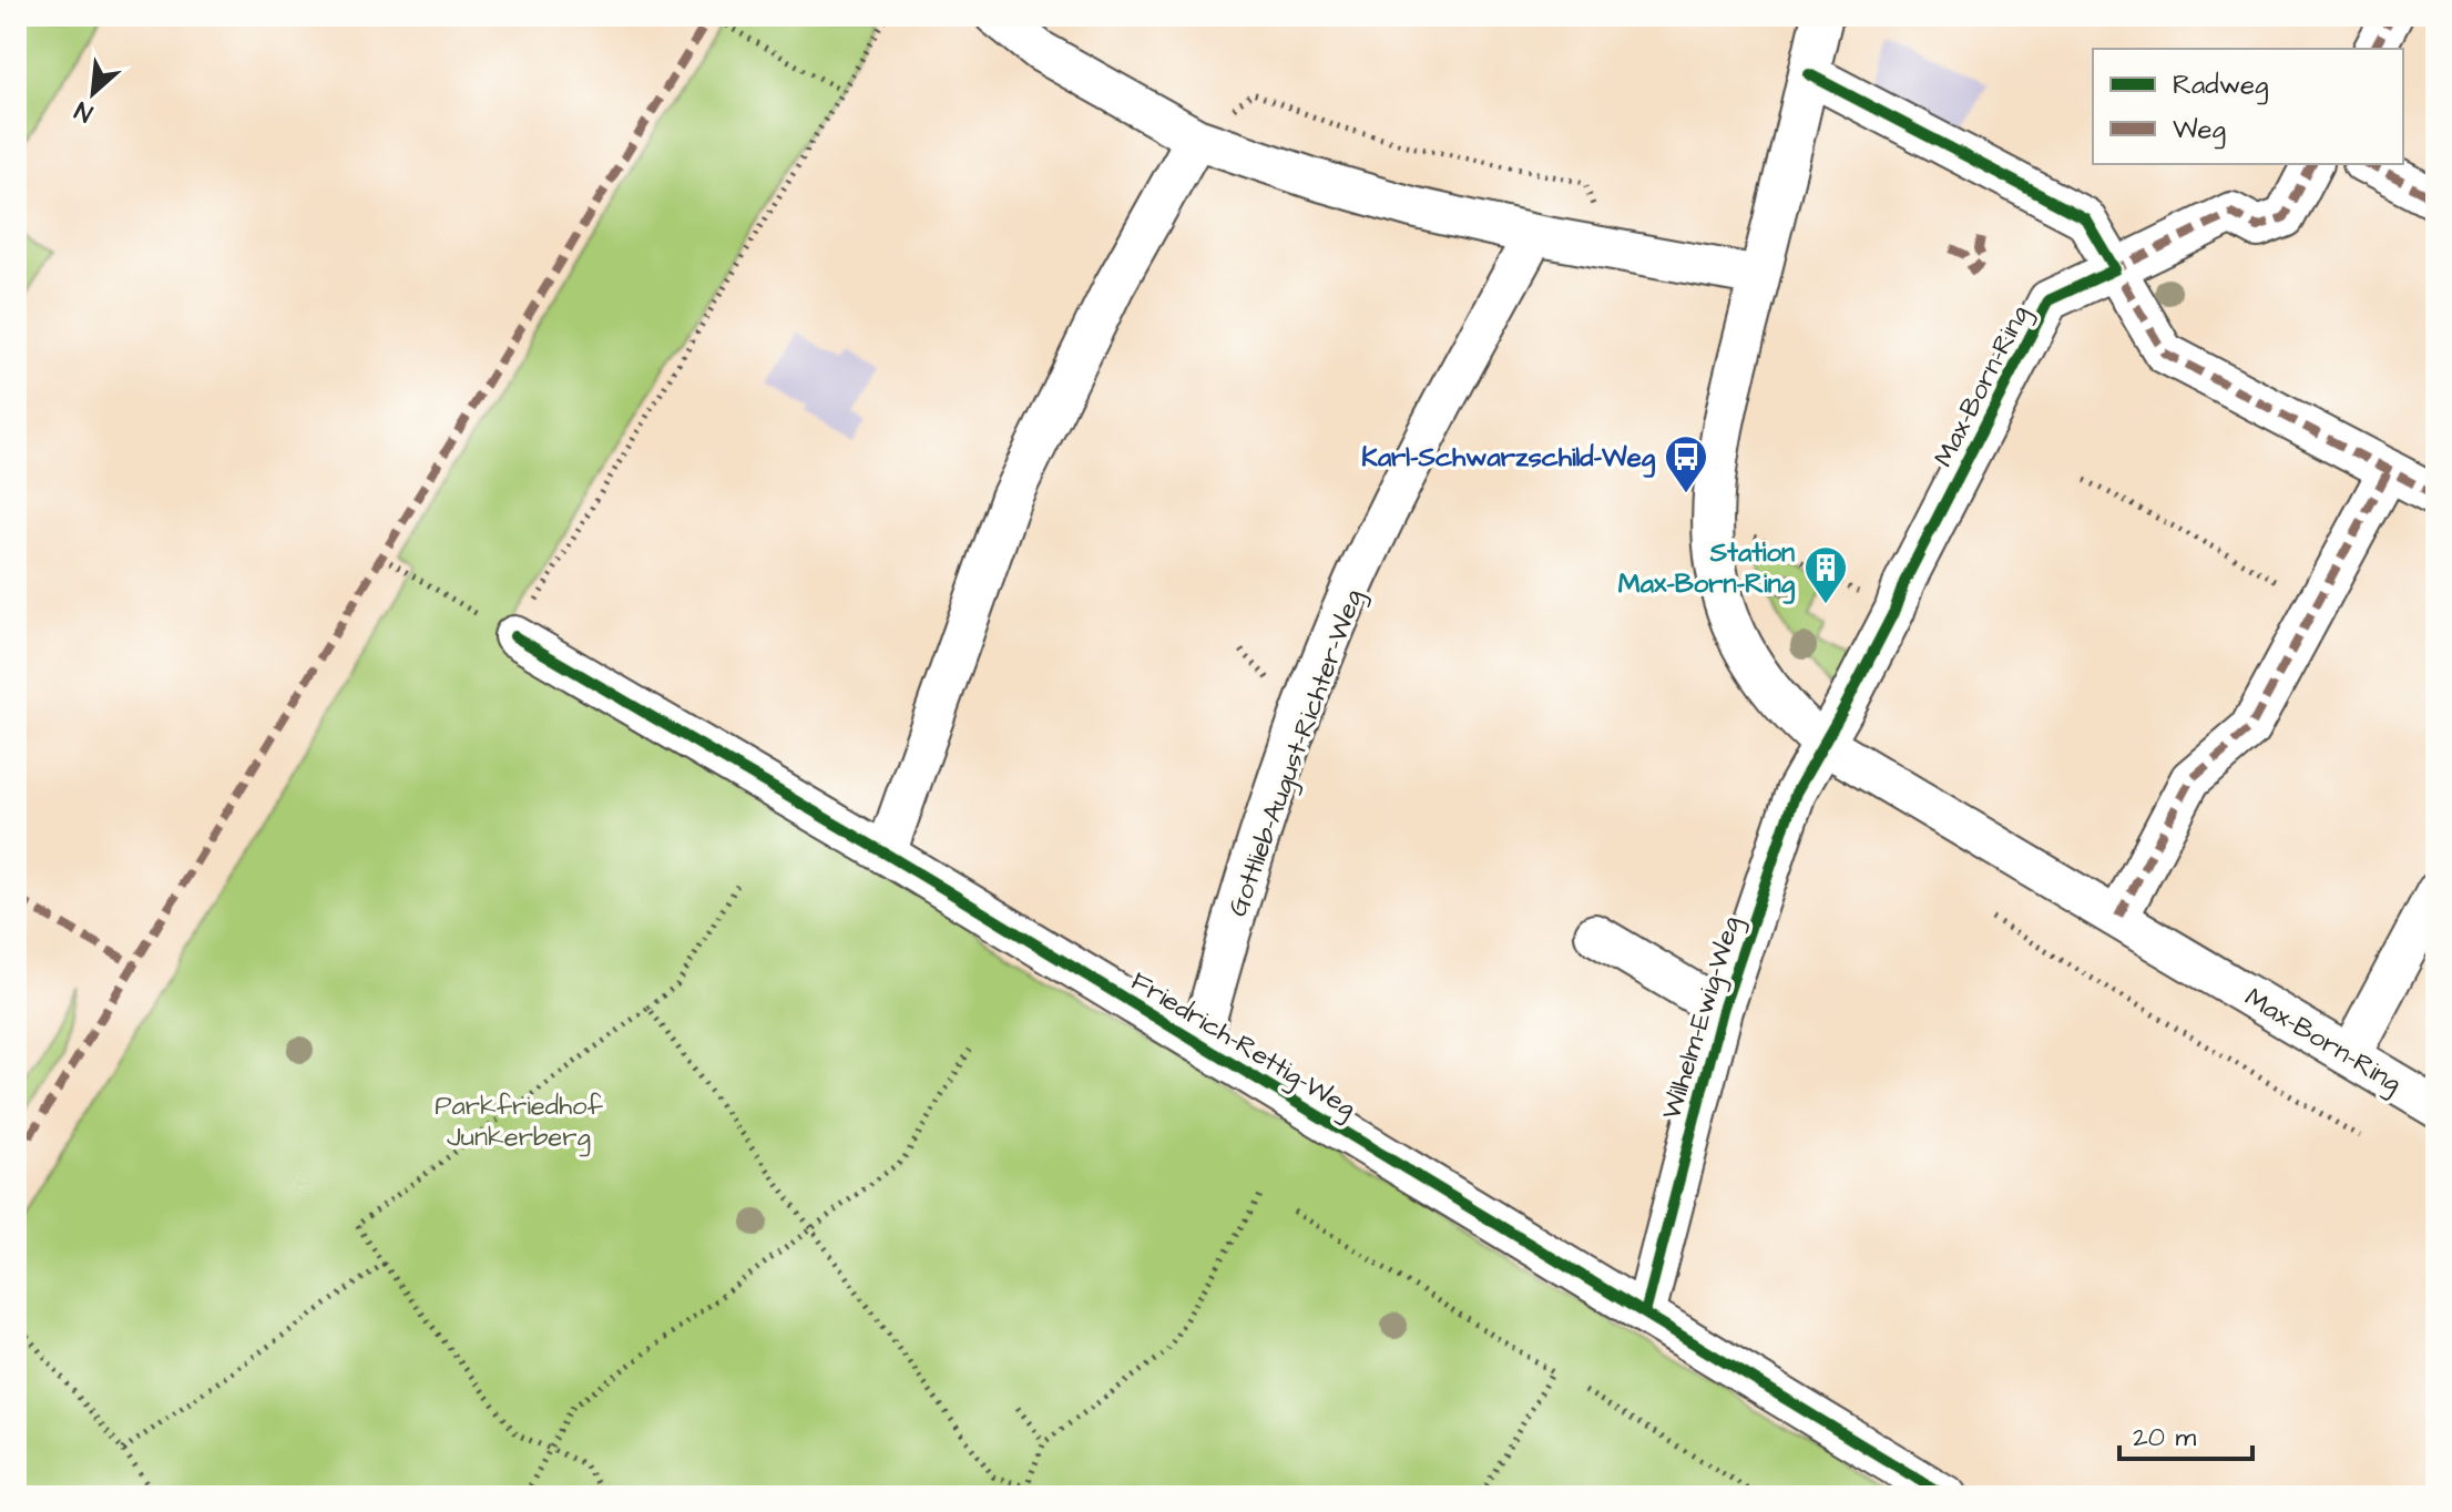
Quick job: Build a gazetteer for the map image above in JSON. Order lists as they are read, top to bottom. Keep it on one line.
{"streets":{"street":["Max-Born-Ring","Gottlieb-August-Richter-Weg","Wilhelm-Ewig-Weg","Friedrich-Rettig-Weg"]},"crossings":[["Max-Born-Ring","Wilhelm-Ewig-Weg"],["Gottlieb-August-Richter-Weg","Friedrich-Rettig-Weg"],["Wilhelm-Ewig-Weg","Friedrich-Rettig-Weg"]],"parks":["Parkfriedhof Junkerberg"],"places":{"bus stop":["Karl-Schwarzschild-Weg"],"building":["Station Max-Born-Ring"]},"legend":["Radweg","Weg"],"scale_bar":"20 m","north":"bottom left"}
